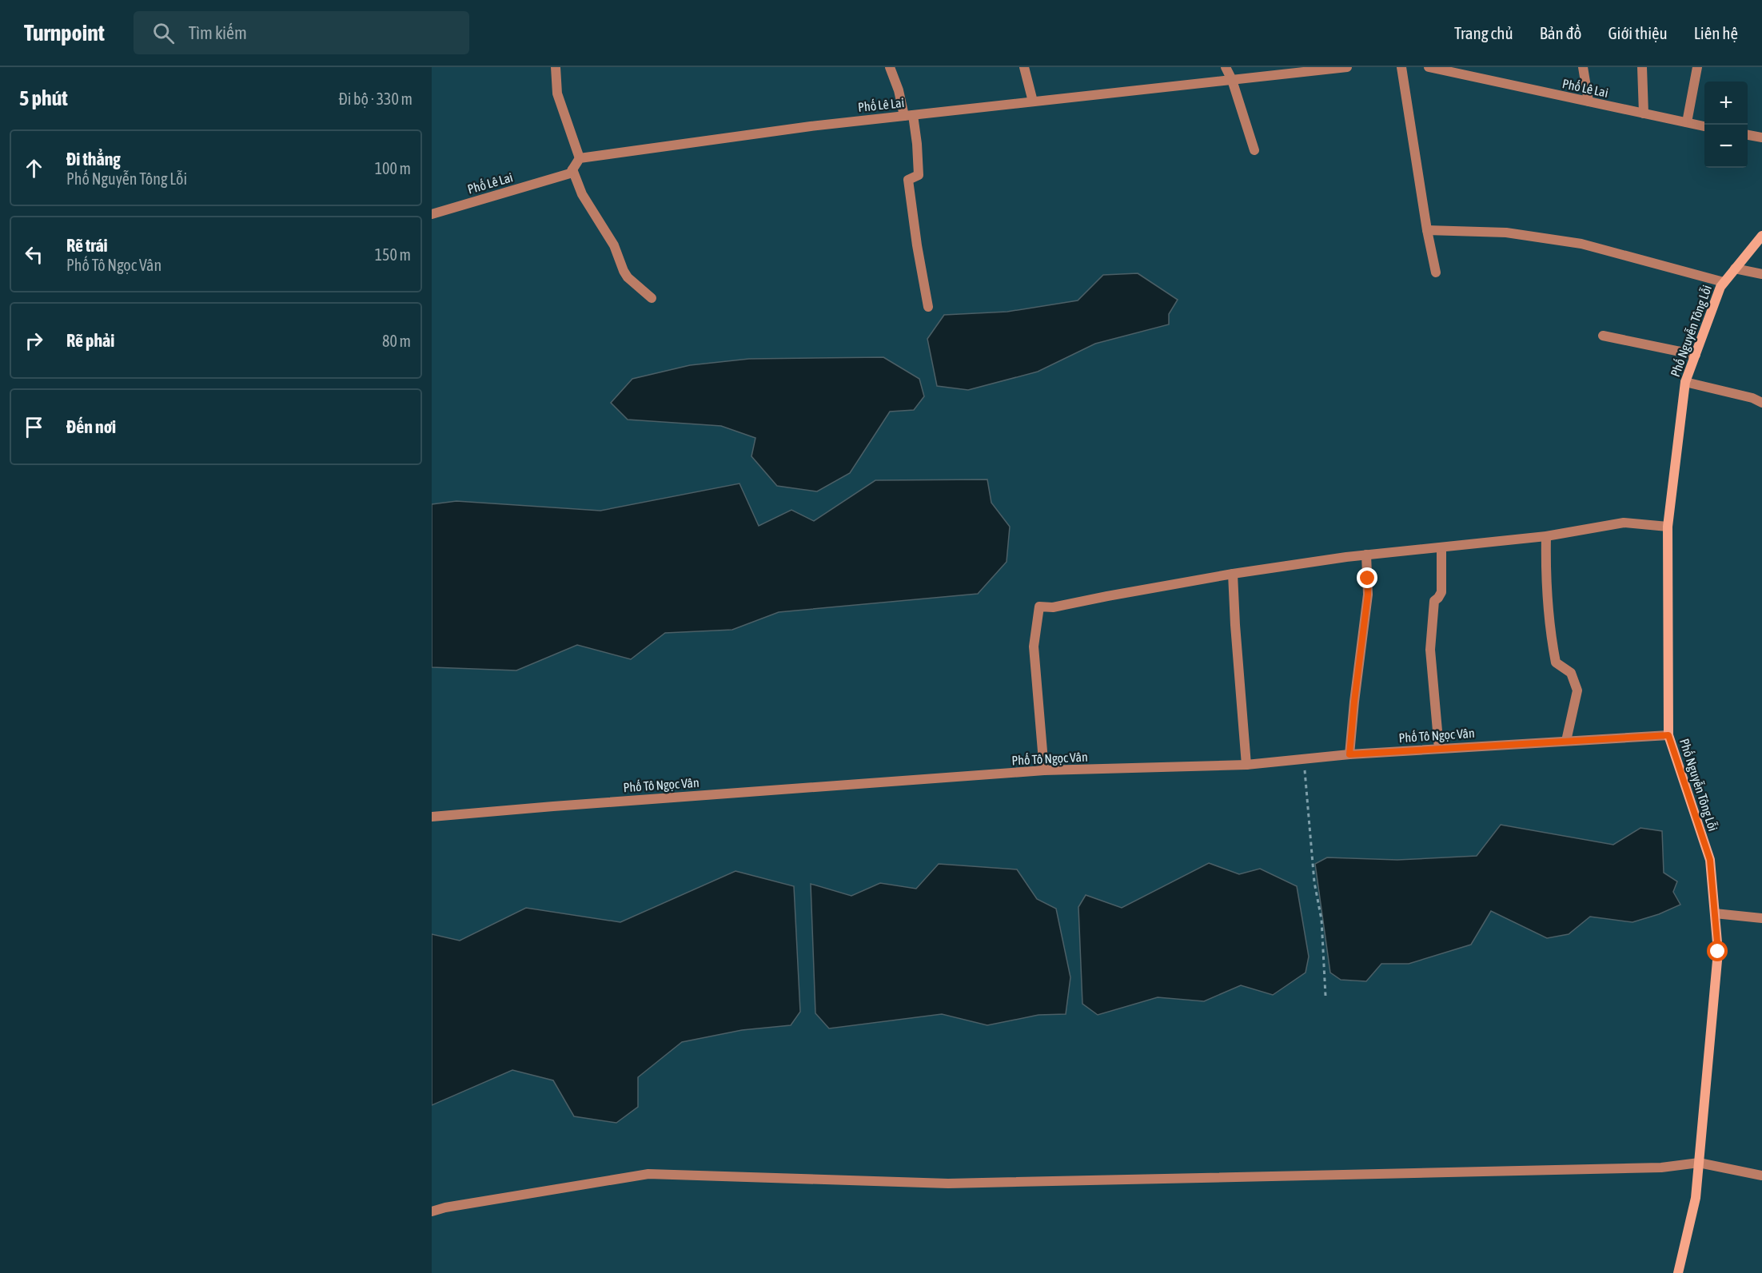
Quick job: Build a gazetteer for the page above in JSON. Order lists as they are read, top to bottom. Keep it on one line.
{"streets":{"street":["Phố Lê Lai","Phố Nguyễn Tông Lỗi","Phố Tô Ngọc Vân"]},"crossings":[["Phố Nguyễn Tông Lỗi","Phố Tô Ngọc Vân"]],"page":{"header":"Turnpoint","search":"Tìm kiếm","nav":["Trang chủ","Bản đồ","Giới thiệu","Liên hệ"],"heading":["5 phút","Đi bộ · 330 m"],"map_buttons":["+","−"],"list":[["Đi thẳng","Phố Nguyễn Tông Lỗi","100 m"],["Rẽ trái","Phố Tô Ngọc Vân","150 m"],["Rẽ phải","80 m"],"Đến nơi"]}}
